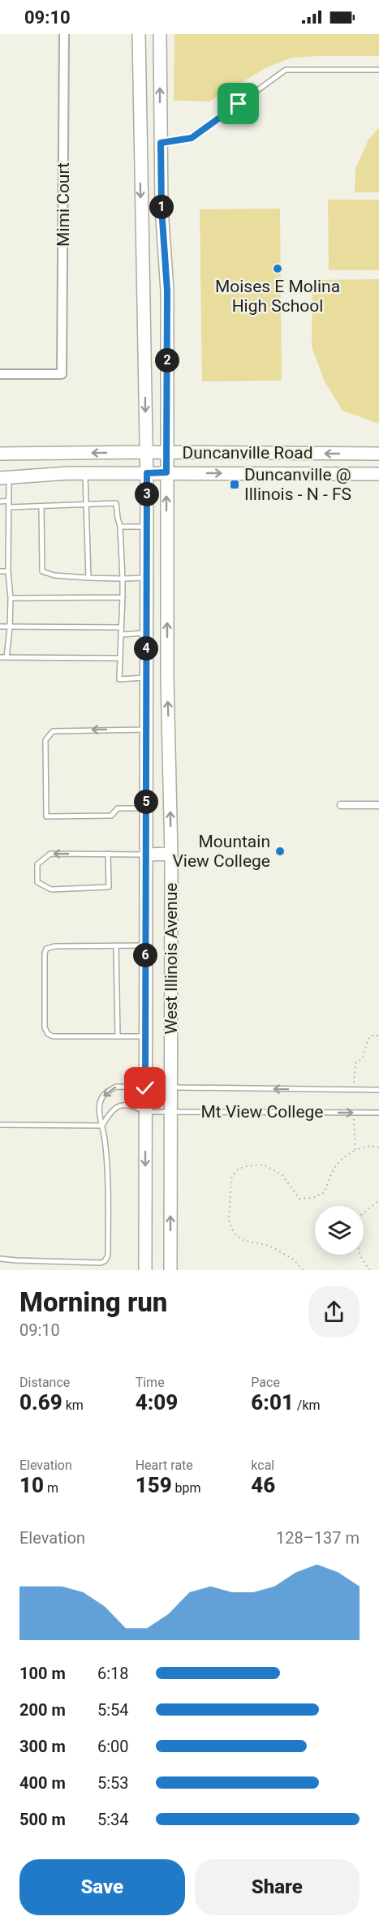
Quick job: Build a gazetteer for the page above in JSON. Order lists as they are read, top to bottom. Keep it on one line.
{"streets":{"main road":["Duncanville Road","West Illinois Avenue"],"street":["Mimi Court"],"lane":["Mt View College"]},"crossings":[["Duncanville Road","West Illinois Avenue"],["West Illinois Avenue","Mt View College"]],"places":{"other":["Moises E Molina High School","Mountain View College"],"transit":["Duncanville @ Illinois - N - FS"]},"page":{"status":"09:10","pins":["1","2","3","4","5","6"],"heading":["Morning run","09:10"],"stats":[["Distance","0.69 km"],["Time","4:09"],["Pace","6:01 /km"],["Elevation","10 m"],["Heart rate","159 bpm"],["kcal","46"]],"chart":["Elevation","128–137 m"],"list":[{"name":"100 m","note":"6:18"},{"name":"200 m","note":"5:54"},{"name":"300 m","note":"6:00"},{"name":"400 m","note":"5:53"},{"name":"500 m","note":"5:34"}],"buttons":["Save","Share"]}}
